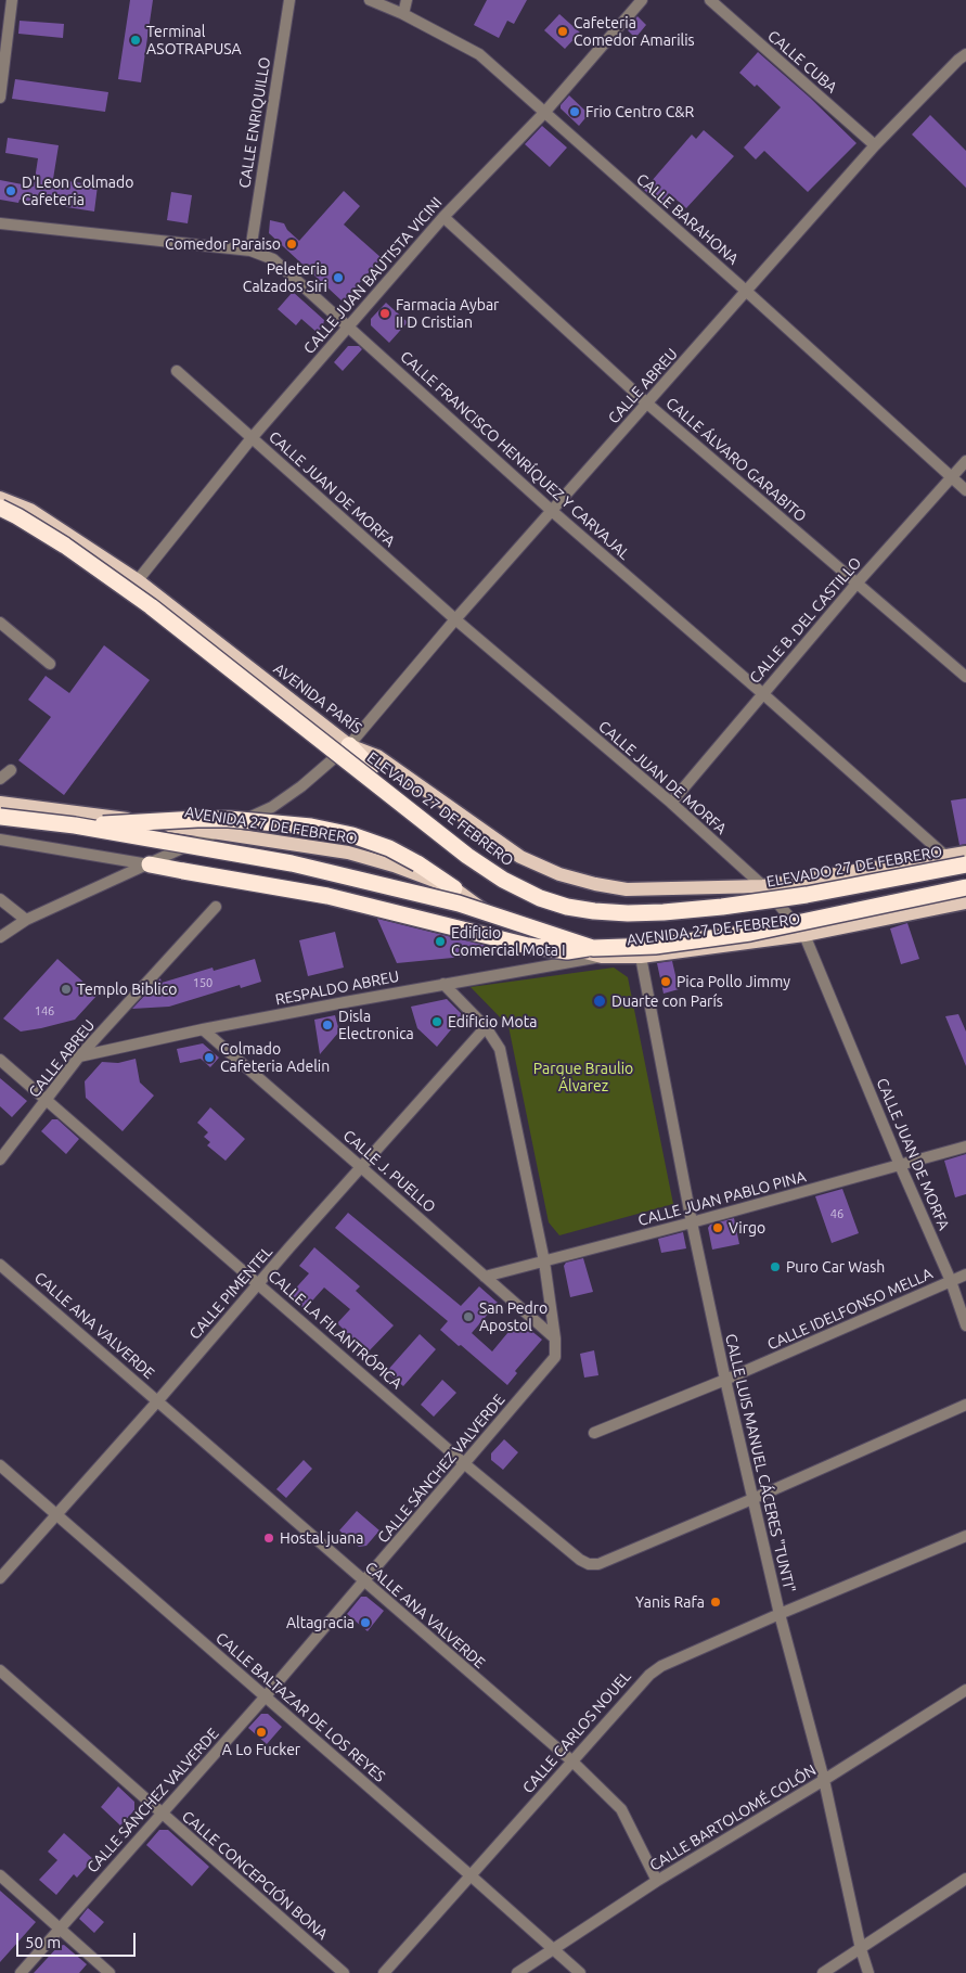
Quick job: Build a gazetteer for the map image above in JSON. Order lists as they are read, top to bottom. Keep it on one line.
{"streets":{"highway":["ELEVADO 27 DE FEBRERO"],"main road":["AVENIDA PARÍS","AVENIDA 27 DE FEBRERO"],"street":["CALLE CUBA","CALLE ENRIQUILLO","CALLE BARAHONA","CALLE JUAN BAUTISTA VICINI","CALLE ABREU","CALLE FRANCISCO HENRÍQUEZ Y CARVAJAL","CALLE ÁLVARO GARABITO","CALLE JUAN DE MORFA","CALLE B. DEL CASTILLO","RESPALDO ABREU","CALLE J. PUELLO","CALLE JUAN PABLO PINA","CALLE PIMENTEL","CALLE IDELFONSO MELLA","CALLE ANA VALVERDE","CALLE LA FILANTRÓPICA","CALLE LUIS MANUEL CÁCERES \"TUNTI\"","CALLE SÁNCHEZ VALVERDE","CALLE BALTAZAR DE LOS REYES","CALLE CARLOS NOUEL","CALLE BARTOLOMÉ COLÓN","CALLE CONCEPCIÓN BONA"]},"crossings":[["CALLE CUBA","CALLE ABREU"],["CALLE ENRIQUILLO","CALLE FRANCISCO HENRÍQUEZ Y CARVAJAL"],["CALLE BARAHONA","CALLE JUAN BAUTISTA VICINI"],["CALLE BARAHONA","CALLE ABREU"],["CALLE BARAHONA","CALLE B. DEL CASTILLO"],["CALLE JUAN BAUTISTA VICINI","CALLE FRANCISCO HENRÍQUEZ Y CARVAJAL"],["CALLE JUAN BAUTISTA VICINI","CALLE ÁLVARO GARABITO"],["CALLE JUAN BAUTISTA VICINI","CALLE JUAN DE MORFA"],["CALLE JUAN BAUTISTA VICINI","AVENIDA PARÍS"],["CALLE ABREU","CALLE FRANCISCO HENRÍQUEZ Y CARVAJAL"],["CALLE ABREU","CALLE ÁLVARO GARABITO"],["CALLE ABREU","CALLE JUAN DE MORFA"],["CALLE ABREU","AVENIDA PARÍS"],["CALLE ABREU","AVENIDA 27 DE FEBRERO"],["CALLE ABREU","RESPALDO ABREU"],["CALLE ABREU","CALLE LA FILANTRÓPICA"],["CALLE FRANCISCO HENRÍQUEZ Y CARVAJAL","CALLE B. DEL CASTILLO"],["CALLE ÁLVARO GARABITO","CALLE B. DEL CASTILLO"],["CALLE JUAN DE MORFA","CALLE B. DEL CASTILLO"],["CALLE JUAN DE MORFA","AVENIDA PARÍS"],["CALLE JUAN DE MORFA","AVENIDA 27 DE FEBRERO"],["CALLE JUAN DE MORFA","CALLE JUAN PABLO PINA"],["CALLE JUAN DE MORFA","CALLE IDELFONSO MELLA"],["AVENIDA 27 DE FEBRERO","RESPALDO ABREU"],["AVENIDA 27 DE FEBRERO","CALLE LUIS MANUEL CÁCERES \"TUNTI\""],["RESPALDO ABREU","CALLE J. PUELLO"],["RESPALDO ABREU","CALLE SÁNCHEZ VALVERDE"],["CALLE J. PUELLO","CALLE JUAN PABLO PINA"],["CALLE J. PUELLO","CALLE PIMENTEL"],["CALLE J. PUELLO","CALLE SÁNCHEZ VALVERDE"],["CALLE JUAN PABLO PINA","CALLE LUIS MANUEL CÁCERES \"TUNTI\""],["CALLE JUAN PABLO PINA","CALLE SÁNCHEZ VALVERDE"],["CALLE PIMENTEL","CALLE ANA VALVERDE"],["CALLE PIMENTEL","CALLE LA FILANTRÓPICA"],["CALLE PIMENTEL","CALLE SÁNCHEZ VALVERDE"],["CALLE PIMENTEL","CALLE BALTAZAR DE LOS REYES"],["CALLE IDELFONSO MELLA","CALLE LUIS MANUEL CÁCERES \"TUNTI\""],["CALLE ANA VALVERDE","CALLE SÁNCHEZ VALVERDE"],["CALLE ANA VALVERDE","CALLE CARLOS NOUEL"],["CALLE ANA VALVERDE","CALLE BARTOLOMÉ COLÓN"],["CALLE LA FILANTRÓPICA","CALLE LUIS MANUEL CÁCERES \"TUNTI\""],["CALLE LA FILANTRÓPICA","CALLE SÁNCHEZ VALVERDE"],["CALLE LUIS MANUEL CÁCERES \"TUNTI\"","CALLE CARLOS NOUEL"],["CALLE LUIS MANUEL CÁCERES \"TUNTI\"","CALLE BARTOLOMÉ COLÓN"],["CALLE SÁNCHEZ VALVERDE","CALLE BALTAZAR DE LOS REYES"],["CALLE SÁNCHEZ VALVERDE","CALLE CONCEPCIÓN BONA"],["CALLE BALTAZAR DE LOS REYES","CALLE CARLOS NOUEL"],["CALLE BALTAZAR DE LOS REYES","CALLE BARTOLOMÉ COLÓN"]],"parks":["Parque Braulio Álvarez"],"places":["Cafeteria Comedor Amarilis","Terminal ASOTRAPUSA","Frio Centro C&R","D'Leon Colmado Cafeteria","Comedor Paraiso","Peleteria Calzados Siri","Farmacia Aybar II D Cristian","Edificio Comercial Mota I","Pica Pollo Jimmy","Templo Biblico","Duarte con París","Edificio Mota","Disla Electronica","Colmado Cafeteria Adelin","Virgo","Puro Car Wash","San Pedro Apostol","Hostal juana","Yanis Rafa","Altagracia","A Lo Fucker"],"house_numbers":["150","146","46"],"scale_bar":"50 m"}
